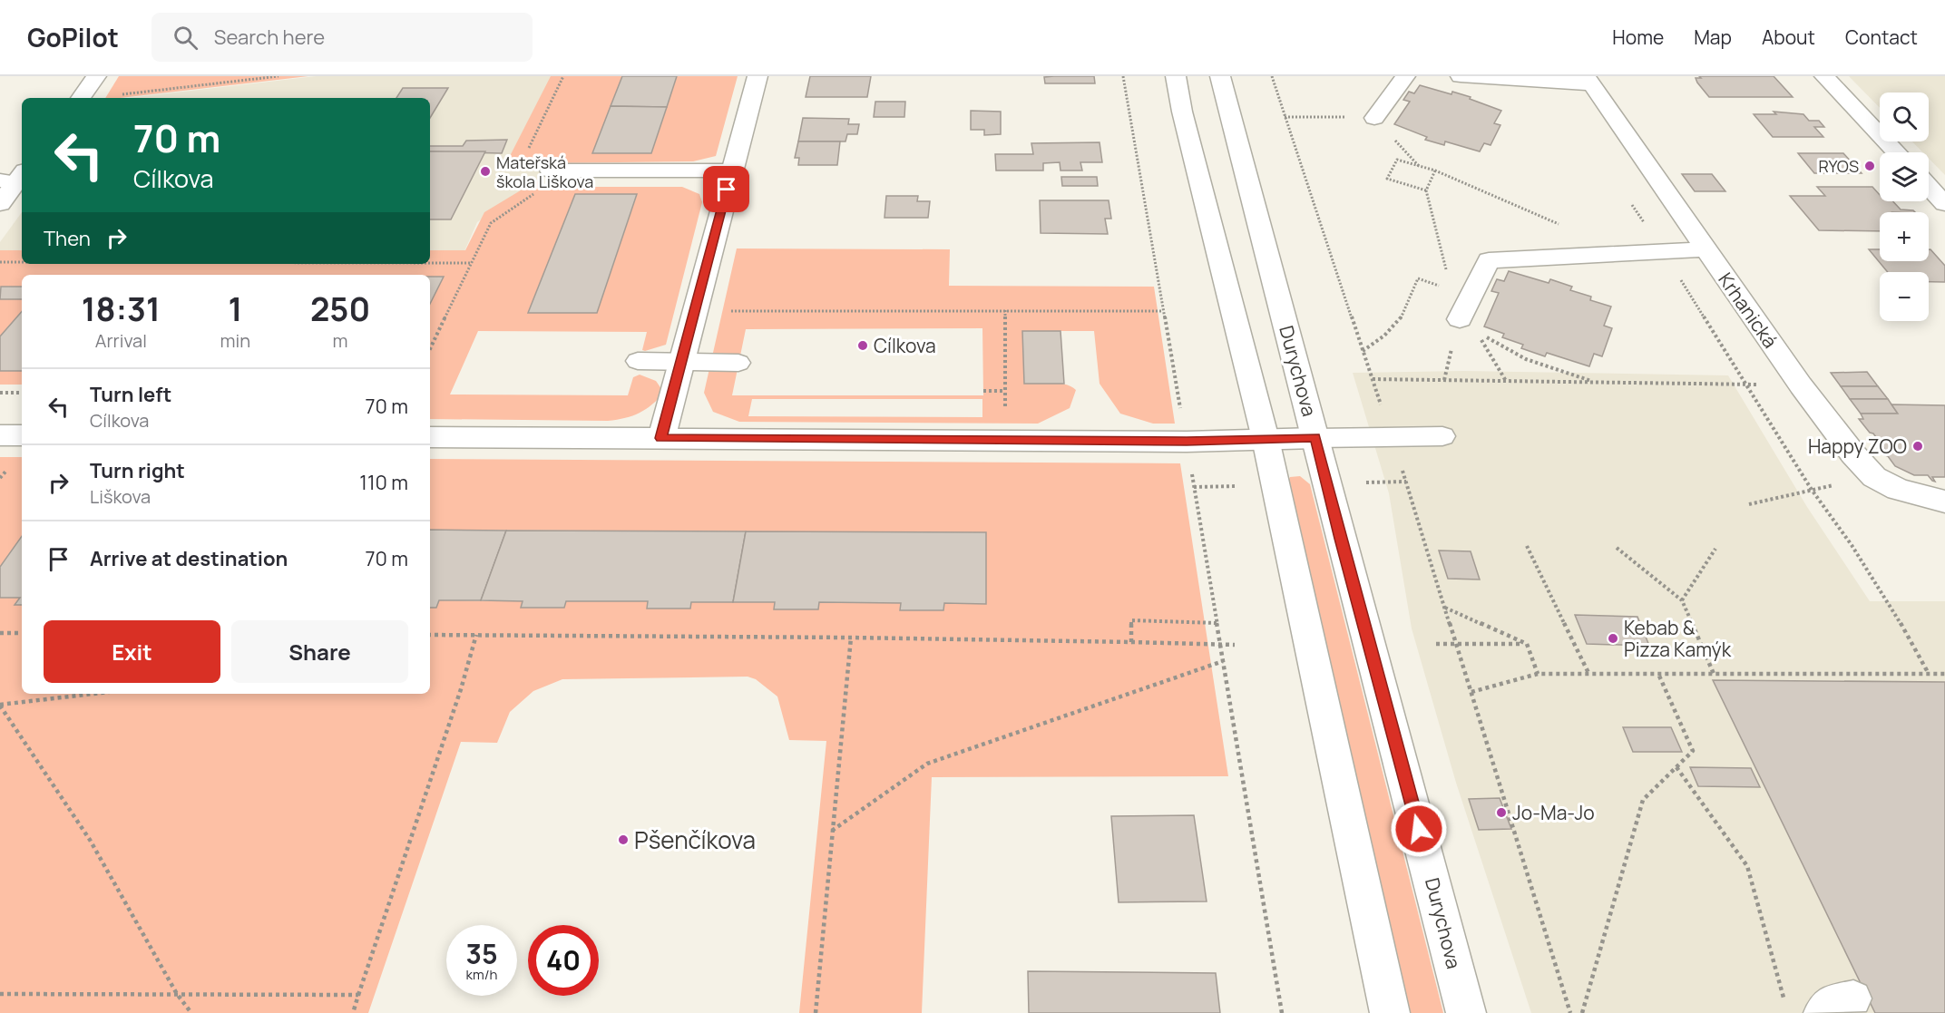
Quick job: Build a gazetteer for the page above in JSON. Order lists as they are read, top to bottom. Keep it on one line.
{"streets":{"street":["Krhanická","Durychova"]},"places":["RYOS","Mateřská škola Liškova","Cílkova","Happy ZOO","Kebab & Pizza Kamýk","Jo-Ma-Jo","Pšenčíkova"],"page":{"header":"GoPilot","search":"Search here","nav":["Home","Map","About","Contact"],"map_buttons":["+","−"],"turn":["70 m","Cílkova"],"then":"Then","eta":["18:31","Arrival","1","min","250","m"],"list":[{"name":"Turn left","note":"Cílkova","value":"70 m"},{"name":"Turn right","note":"Liškova","value":"110 m"},{"name":"Arrive at destination","value":"70 m"}],"buttons":["Exit","Share"],"speed":"35 km/h","limit":"40"}}
